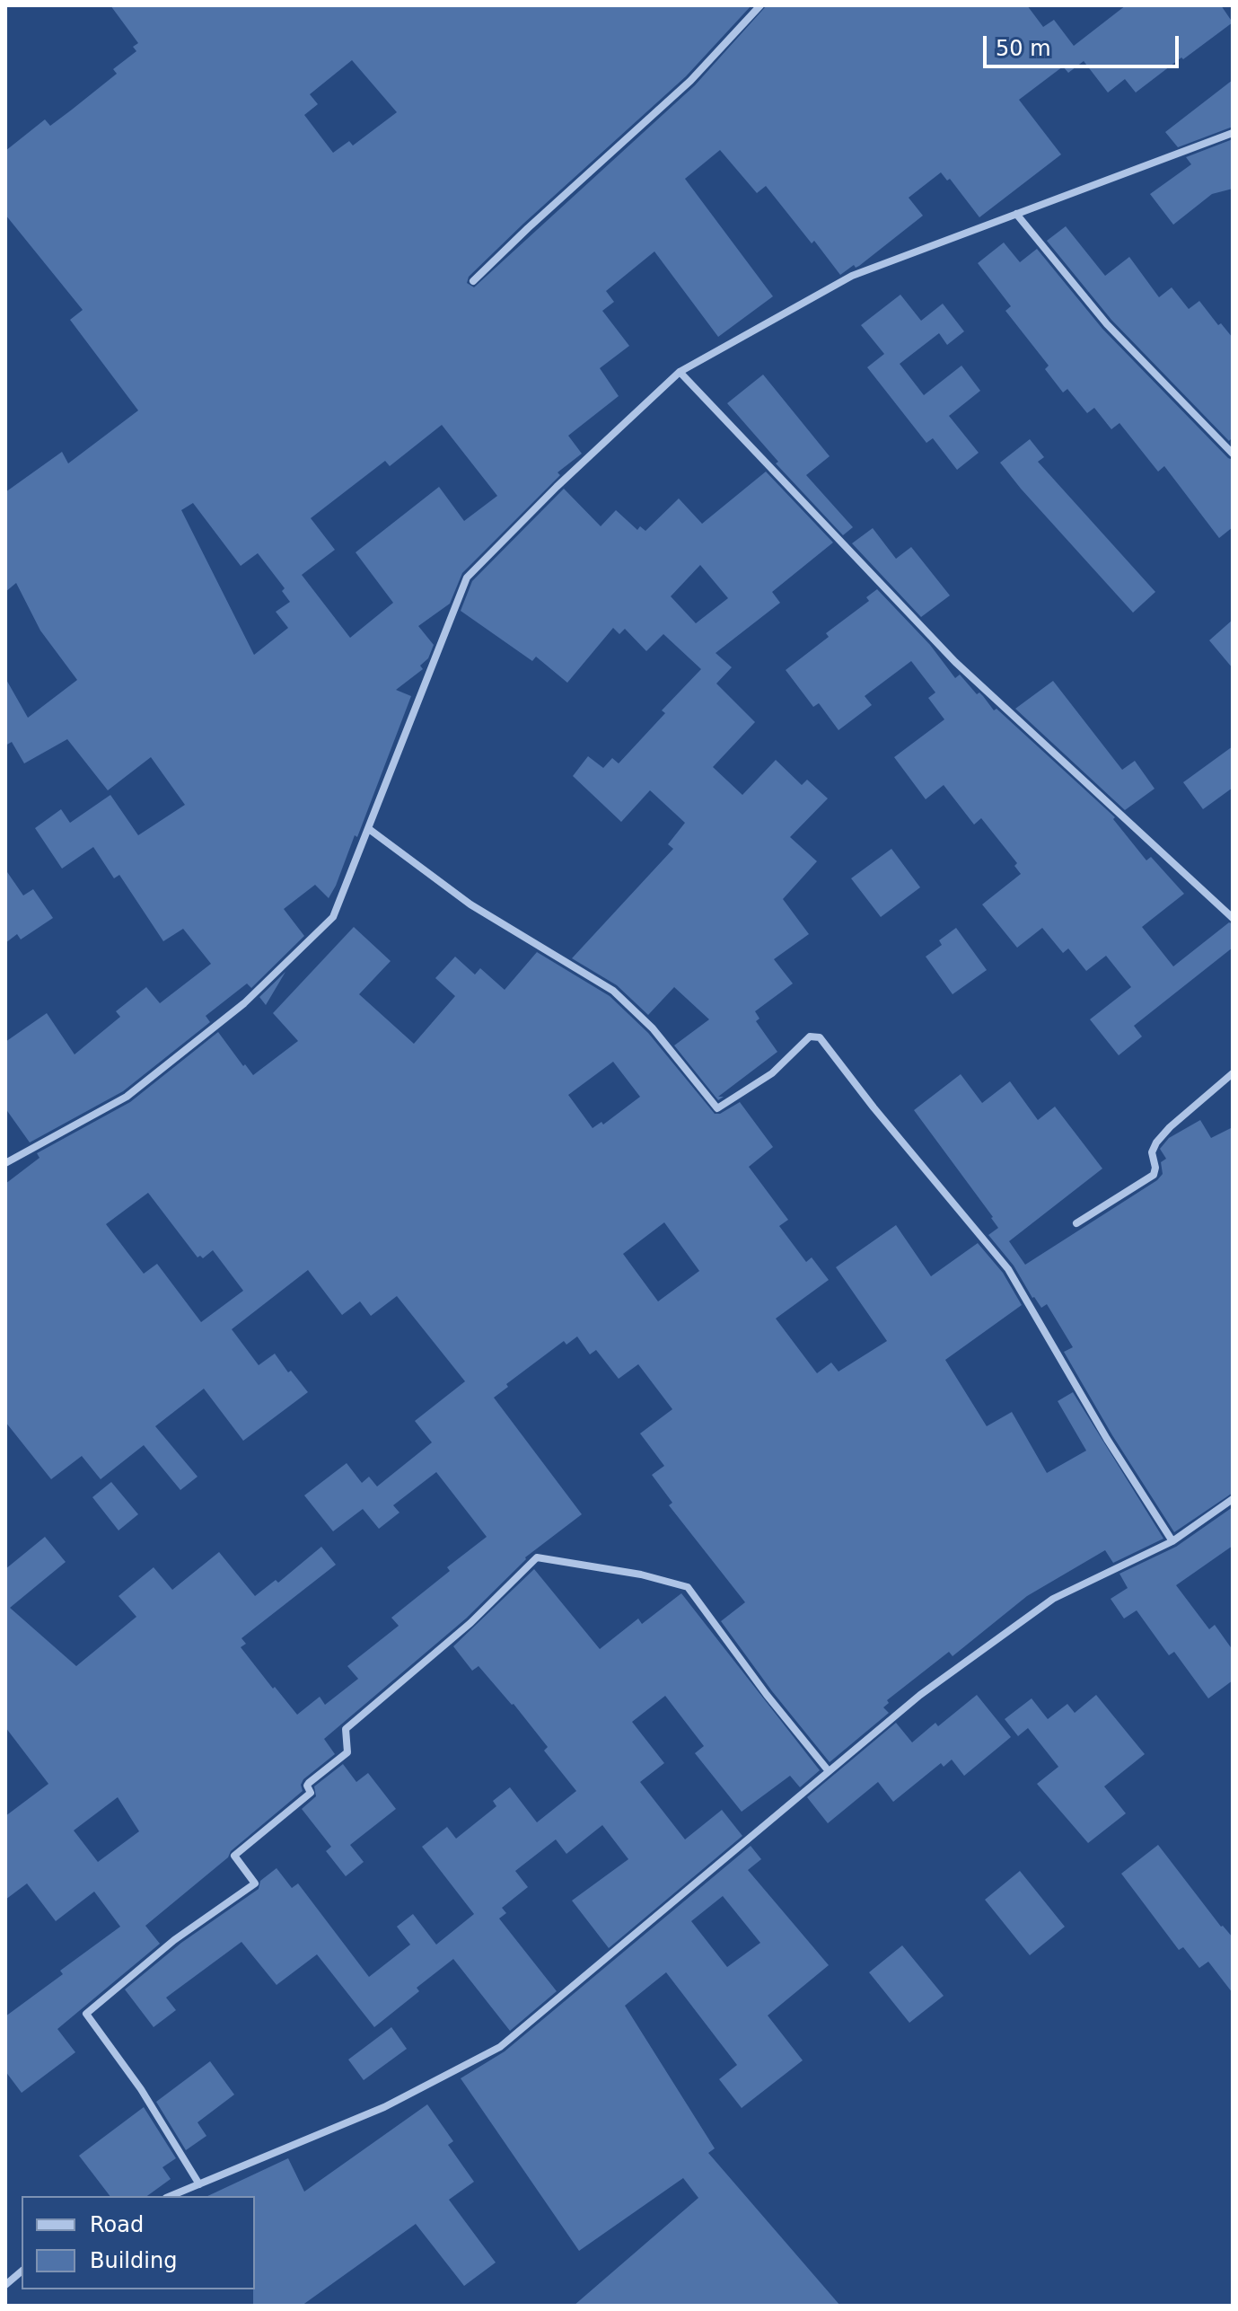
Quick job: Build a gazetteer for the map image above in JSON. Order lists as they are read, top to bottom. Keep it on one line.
{"legend":["Road","Building"],"scale_bar":"50 m"}
